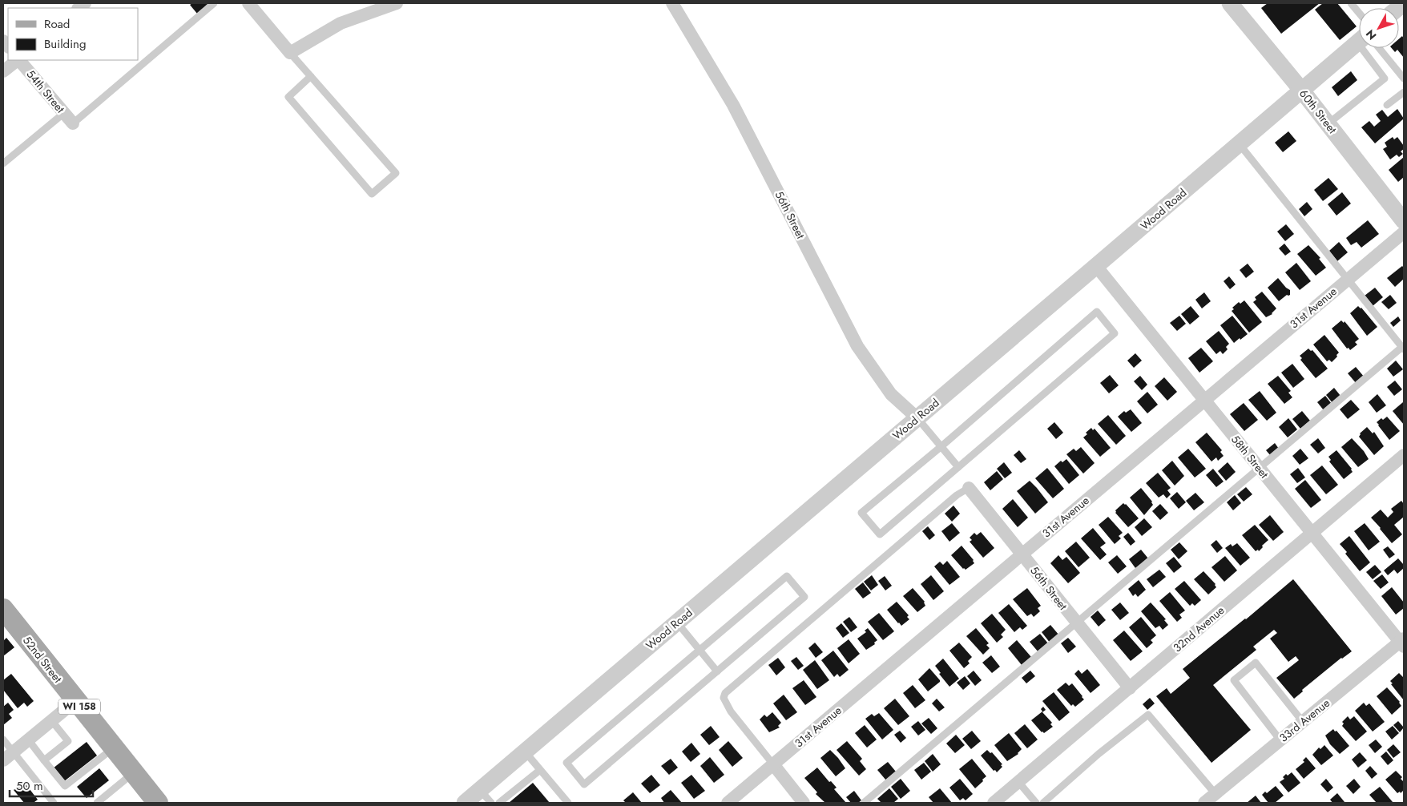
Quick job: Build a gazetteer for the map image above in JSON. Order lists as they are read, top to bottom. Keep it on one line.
{"streets":{"main road":["52nd Street","WI 158"],"street":["54th Street","60th Street","Wood Road","56th Street","31st Avenue","58th Street","32nd Avenue","33rd Avenue"]},"crossings":[["60th Street","Wood Road"],["Wood Road","56th Street"],["Wood Road","58th Street"],["56th Street","31st Avenue"],["56th Street","32nd Avenue"],["31st Avenue","58th Street"],["58th Street","32nd Avenue"],["58th Street","33rd Avenue"]],"legend":["Road","Building"],"scale_bar":"50 m","north":"bottom left"}
